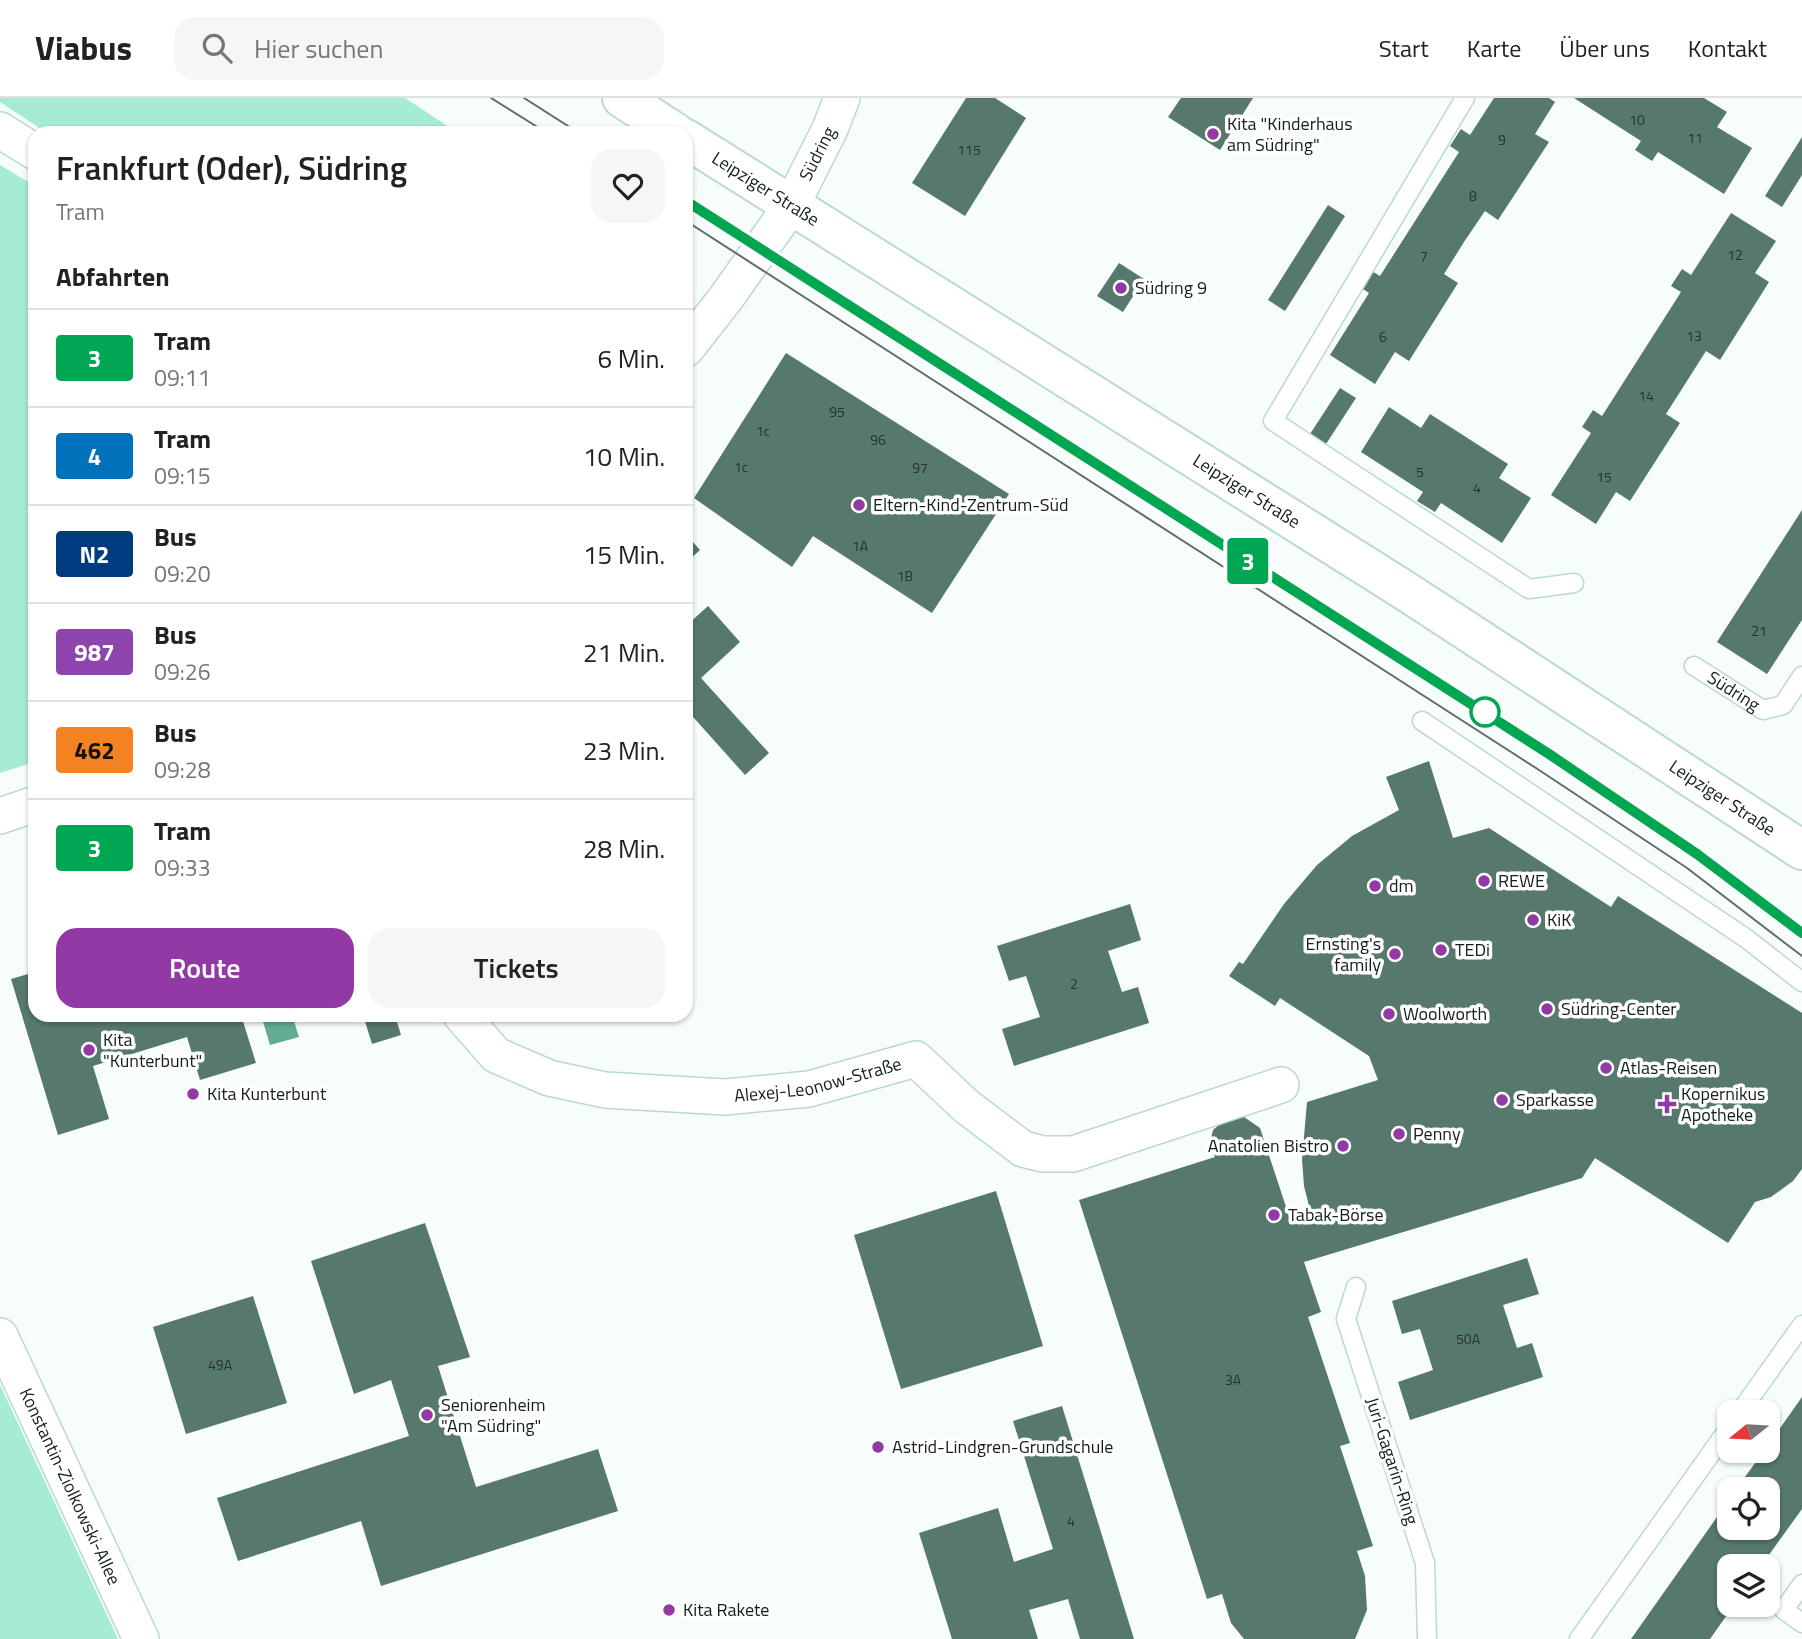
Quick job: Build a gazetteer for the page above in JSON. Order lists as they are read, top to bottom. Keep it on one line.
{"streets":{"street":["Südring","Leipziger Straße","Alexej-Leonow-Straße","Konstantin-Ziolkowski-Allee"],"lane":["Juri-Gagarin-Ring"]},"crossings":[["Südring","Leipziger Straße"]],"places":{"other":["Kita \"Kinderhaus am Südring\"","Südring 9","Eltern-Kind-Zentrum-Süd","REWE","dm","KiK","TEDi","Ernsting's family","Südring-Center","Woolworth","Kita \"Kunterbunt\"","Atlas-Reisen","Kita Kunterbunt","Sparkasse","Penny","Anatolien Bistro","Tabak-Börse","Seniorenheim \"Am Südring\"","Astrid-Lindgren-Grundschule","Kita Rakete"],"health":["Kopernikus Apotheke"]},"lines":["tram line 3"],"house_numbers":["10","11","9","115","8","12","7","13","6","14","95","1c","96","1c","97","5","15","4","1A","1B","21","2","50A","49A","3A","4"],"north":"left","page":{"header":"Viabus","search":"Hier suchen","nav":["Start","Karte","Über uns","Kontakt"],"on_map":"3","heading":[["Frankfurt (Oder), Südring","Tram"],"Abfahrten"],"list":[{"mark":"3","name":"Tram","note":"09:11","value":"6 Min."},{"mark":"4","name":"Tram","note":"09:15","value":"10 Min."},{"mark":"N2","name":"Bus","note":"09:20","value":"15 Min."},{"mark":"987","name":"Bus","note":"09:26","value":"21 Min."},{"mark":"462","name":"Bus","note":"09:28","value":"23 Min."},{"mark":"3","name":"Tram","note":"09:33","value":"28 Min."}],"buttons":["Route","Tickets"]}}
